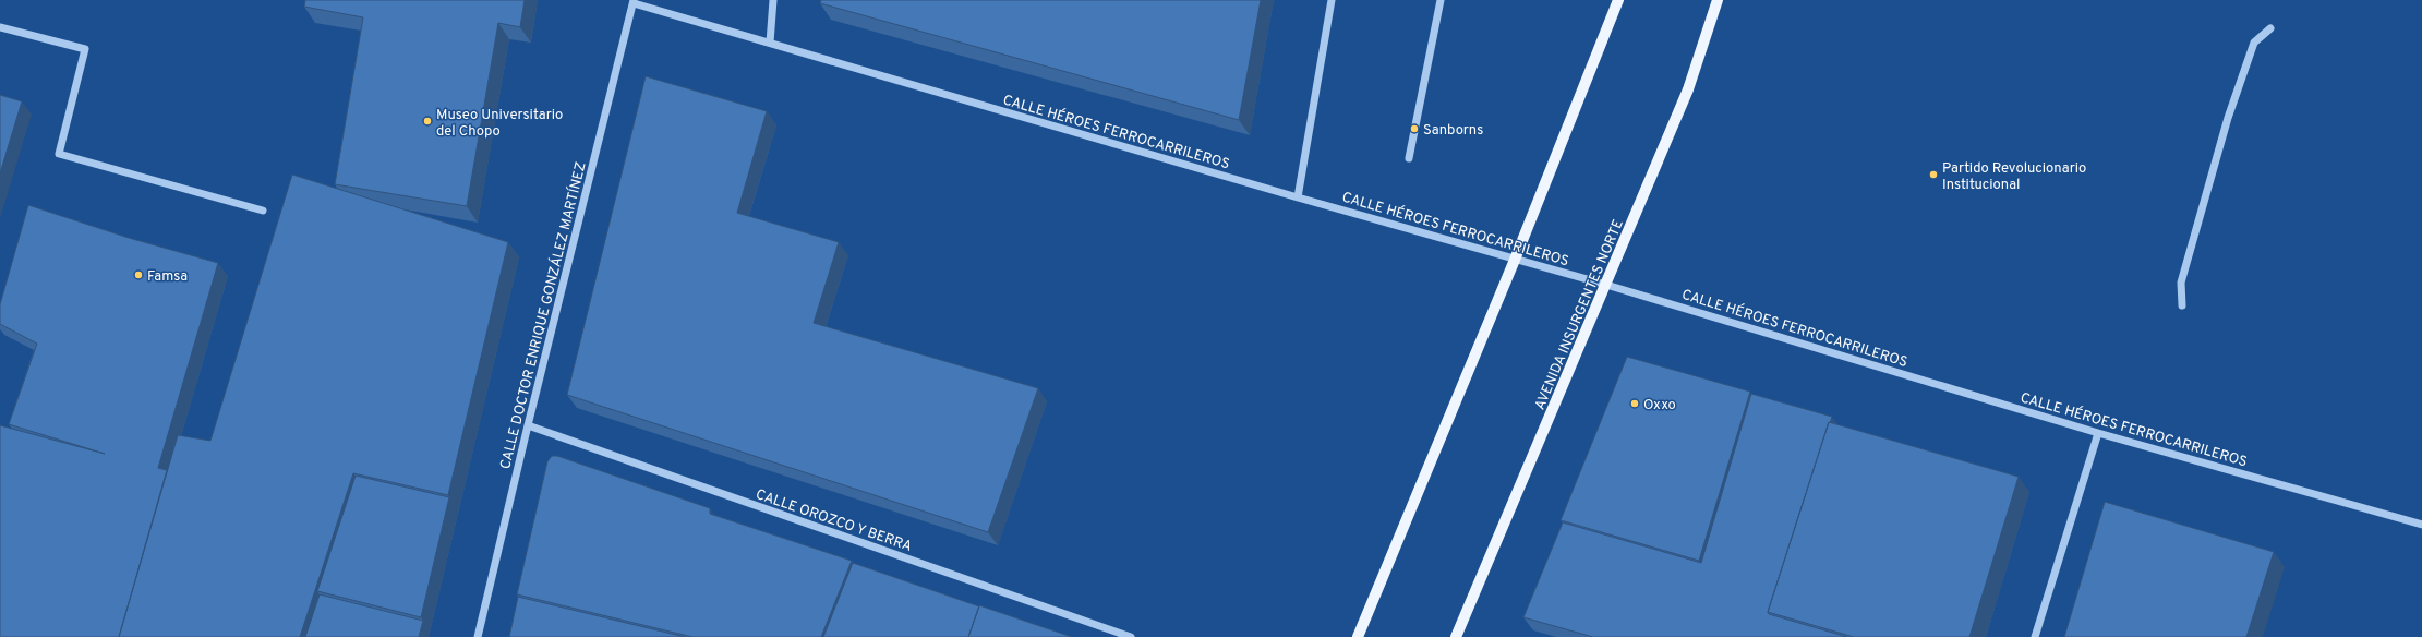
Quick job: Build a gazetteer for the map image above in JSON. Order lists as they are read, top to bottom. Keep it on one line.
{"streets":{"main road":["AVENIDA INSURGENTES NORTE"],"street":["CALLE HÉROES FERROCARRILEROS","CALLE DOCTOR ENRIQUE GONZÁLEZ MARTÍNEZ","CALLE OROZCO Y BERRA"]},"crossings":[["CALLE HÉROES FERROCARRILEROS","AVENIDA INSURGENTES NORTE"],["CALLE HÉROES FERROCARRILEROS","CALLE DOCTOR ENRIQUE GONZÁLEZ MARTÍNEZ"],["CALLE DOCTOR ENRIQUE GONZÁLEZ MARTÍNEZ","CALLE OROZCO Y BERRA"]],"places":["Museo Universitario del Chopo","Sanborns","Partido Revolucionario Institucional","Famsa","Oxxo"]}
